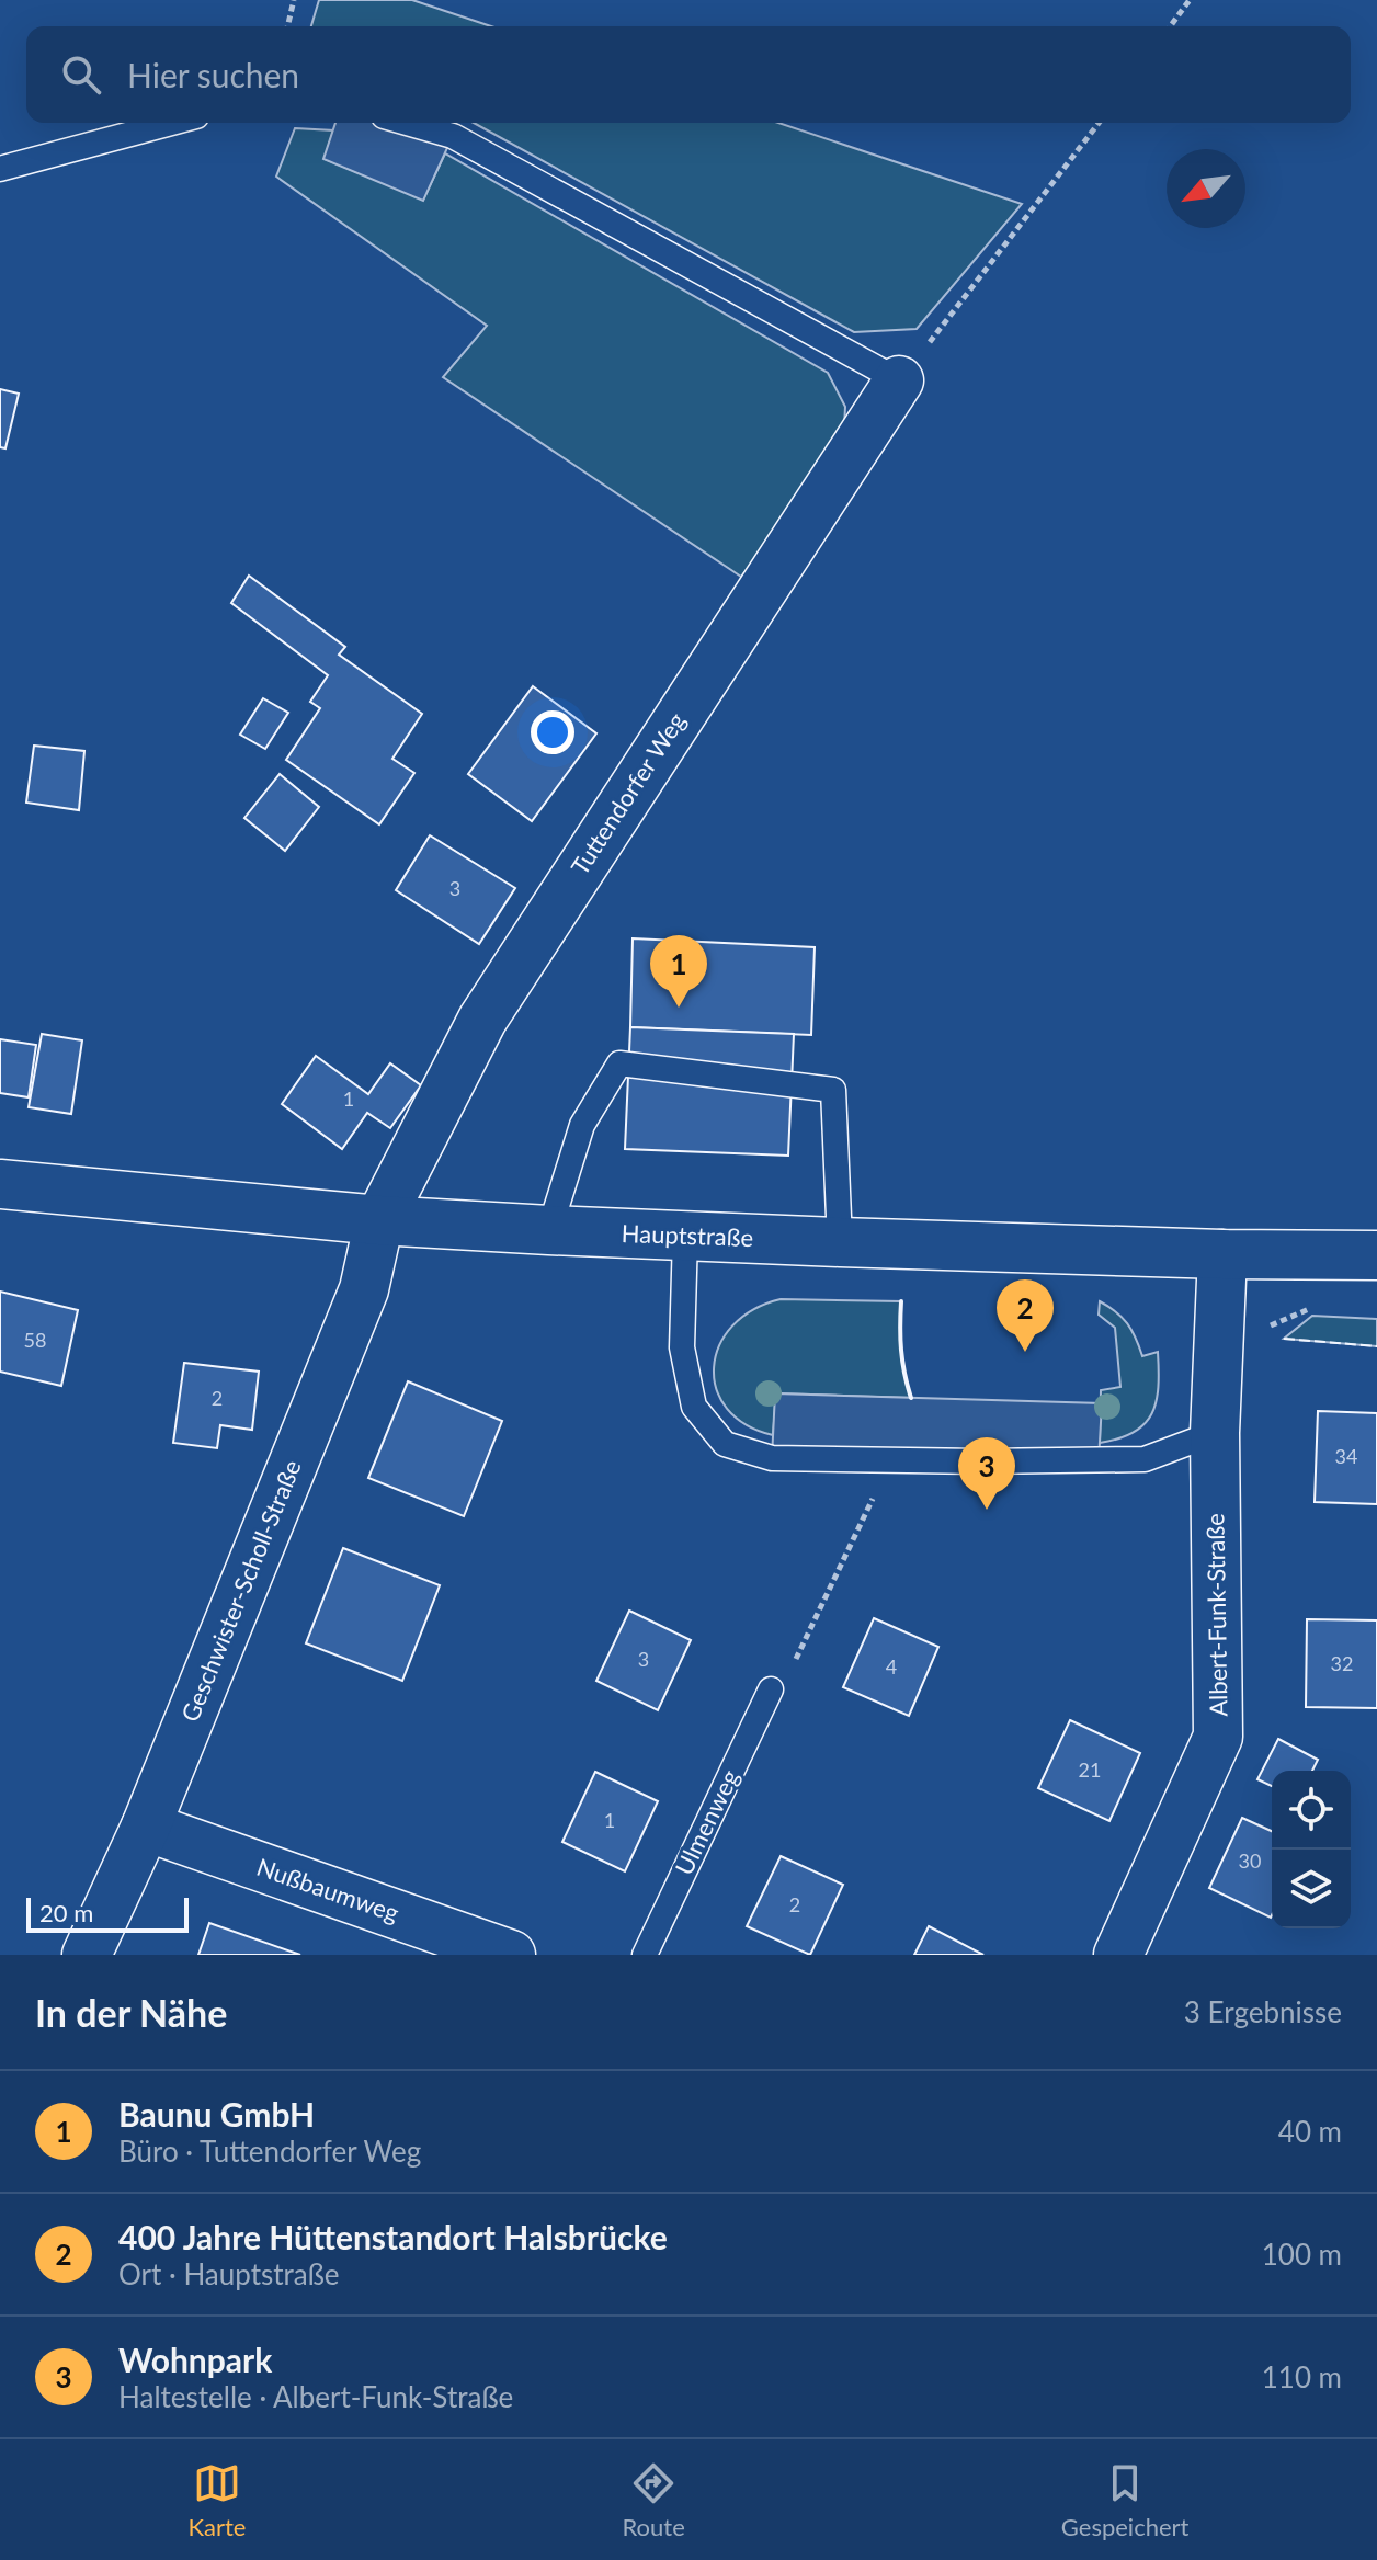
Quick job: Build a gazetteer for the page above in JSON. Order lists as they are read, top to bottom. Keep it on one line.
{"streets":{"street":["Tuttendorfer Weg","Hauptstraße","Geschwister-Scholl-Straße","Albert-Funk-Straße","Nußbaumweg"],"lane":["Ulmenweg"]},"crossings":[["Tuttendorfer Weg","Hauptstraße"],["Tuttendorfer Weg","Geschwister-Scholl-Straße"],["Hauptstraße","Geschwister-Scholl-Straße"],["Hauptstraße","Albert-Funk-Straße"],["Geschwister-Scholl-Straße","Nußbaumweg"]],"house_numbers":["3","1","58","2","34","3","32","4","21","1","30","2"],"scale_bar":"20 m","north":"bottom left","page":{"search":"Hier suchen","pins":["1","2","3"],"scale":"20 m","heading":["In der Nähe","3 Ergebnisse"],"list":[{"mark":"1","name":"Baunu GmbH","note":"Büro · Tuttendorfer Weg","value":"40 m"},{"mark":"2","name":"400 Jahre Hüttenstandort Halsbrücke","note":"Ort · Hauptstraße","value":"100 m"},{"mark":"3","name":"Wohnpark","note":"Haltestelle · Albert-Funk-Straße","value":"110 m"}],"nav":["Karte","Route","Gespeichert"]}}
